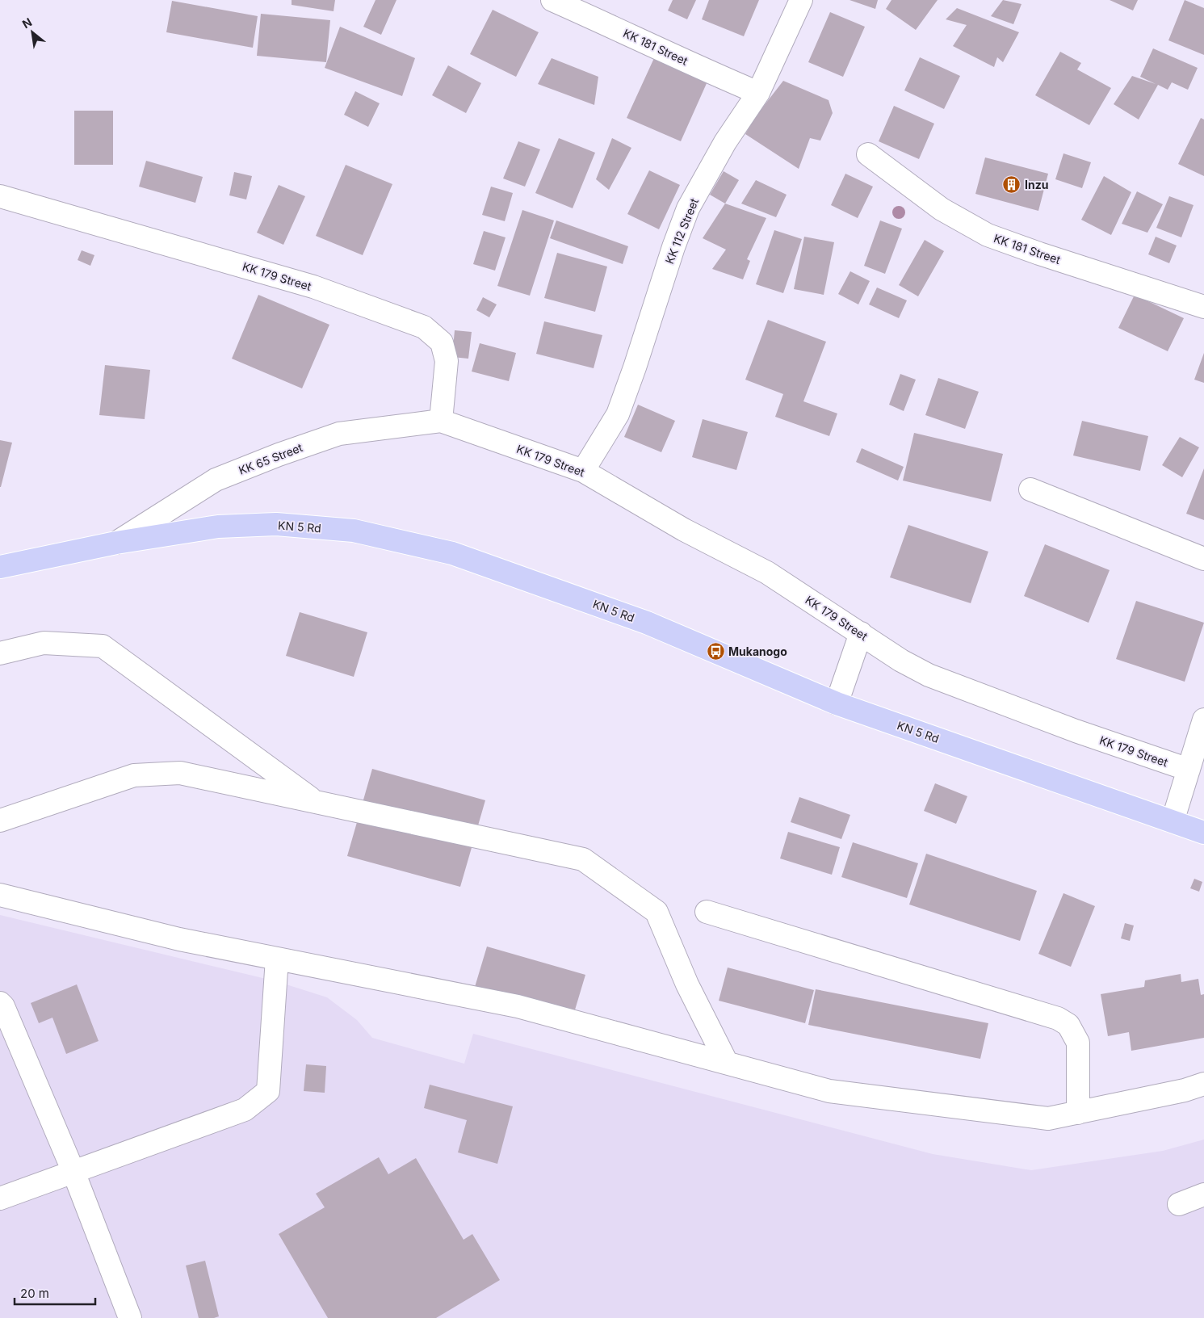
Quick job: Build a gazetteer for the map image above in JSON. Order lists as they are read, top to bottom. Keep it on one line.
{"streets":{"main road":["KN 5 Rd"],"street":["KK 181 Street","KK 112 Street","KK 179 Street","KK 65 Street"]},"crossings":[["KK 181 Street","KK 112 Street"],["KK 112 Street","KK 179 Street"],["KK 179 Street","KK 65 Street"],["KK 65 Street","KN 5 Rd"]],"places":{"building":["Inzu"],"bus stop":["Mukanogo"]},"scale_bar":"20 m","north":"top left"}
